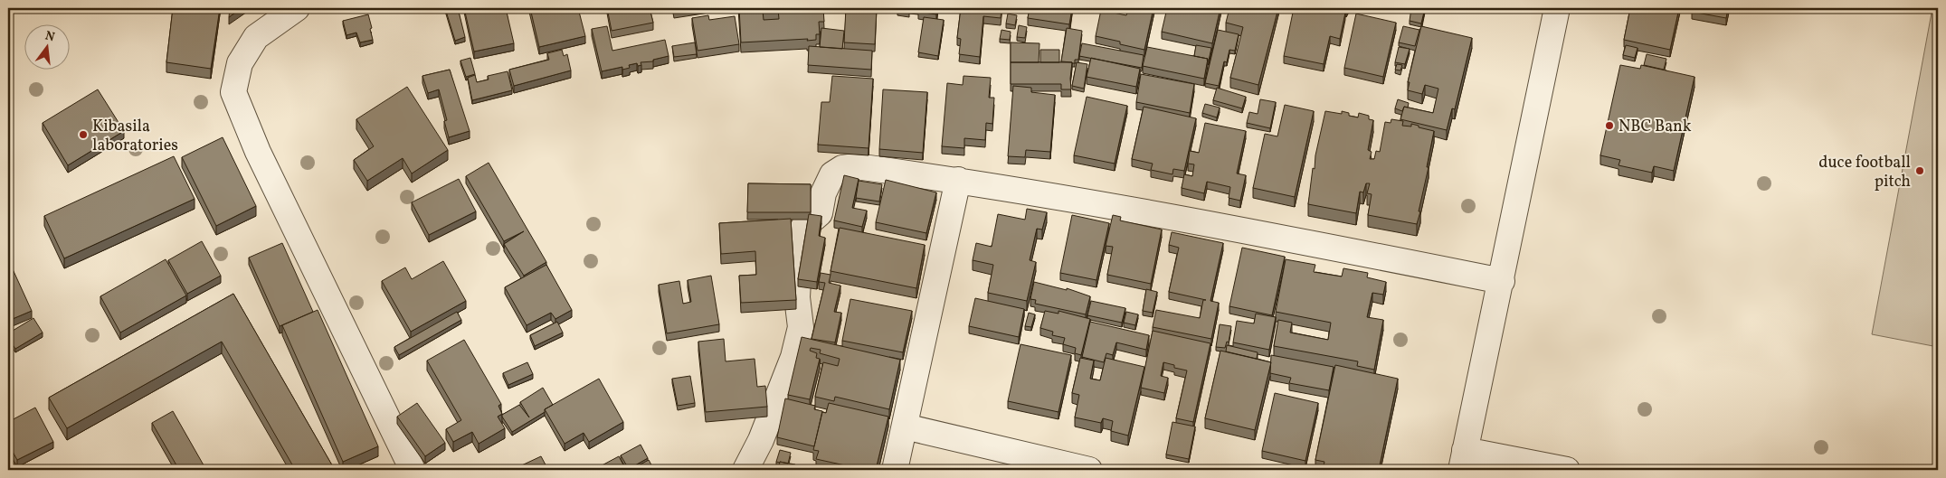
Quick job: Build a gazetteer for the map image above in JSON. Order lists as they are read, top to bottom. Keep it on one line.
{"places":["NBC Bank","Kibasila laboratories","duce football pitch"],"north":"top"}
